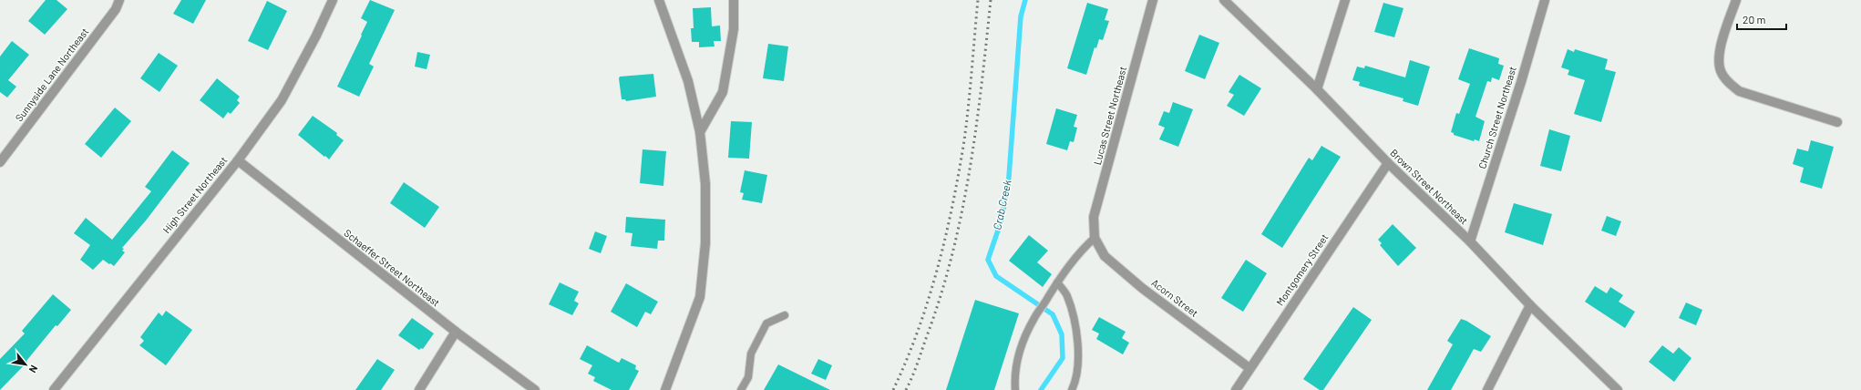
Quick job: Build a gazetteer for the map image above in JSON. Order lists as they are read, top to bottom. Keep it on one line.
{"streets":{"street":["Sunnyside Lane Northeast","Lucas Street Northeast","Church Street Northeast","Brown Street Northeast","High Street Northeast","Schaeffer Street Northeast","Montgomery Street","Acorn Street"]},"crossings":[["Lucas Street Northeast","Acorn Street"],["Church Street Northeast","Brown Street Northeast"],["Brown Street Northeast","Montgomery Street"],["High Street Northeast","Schaeffer Street Northeast"],["Montgomery Street","Acorn Street"]],"water":["Crab Creek"],"scale_bar":"20 m","north":"bottom right"}
